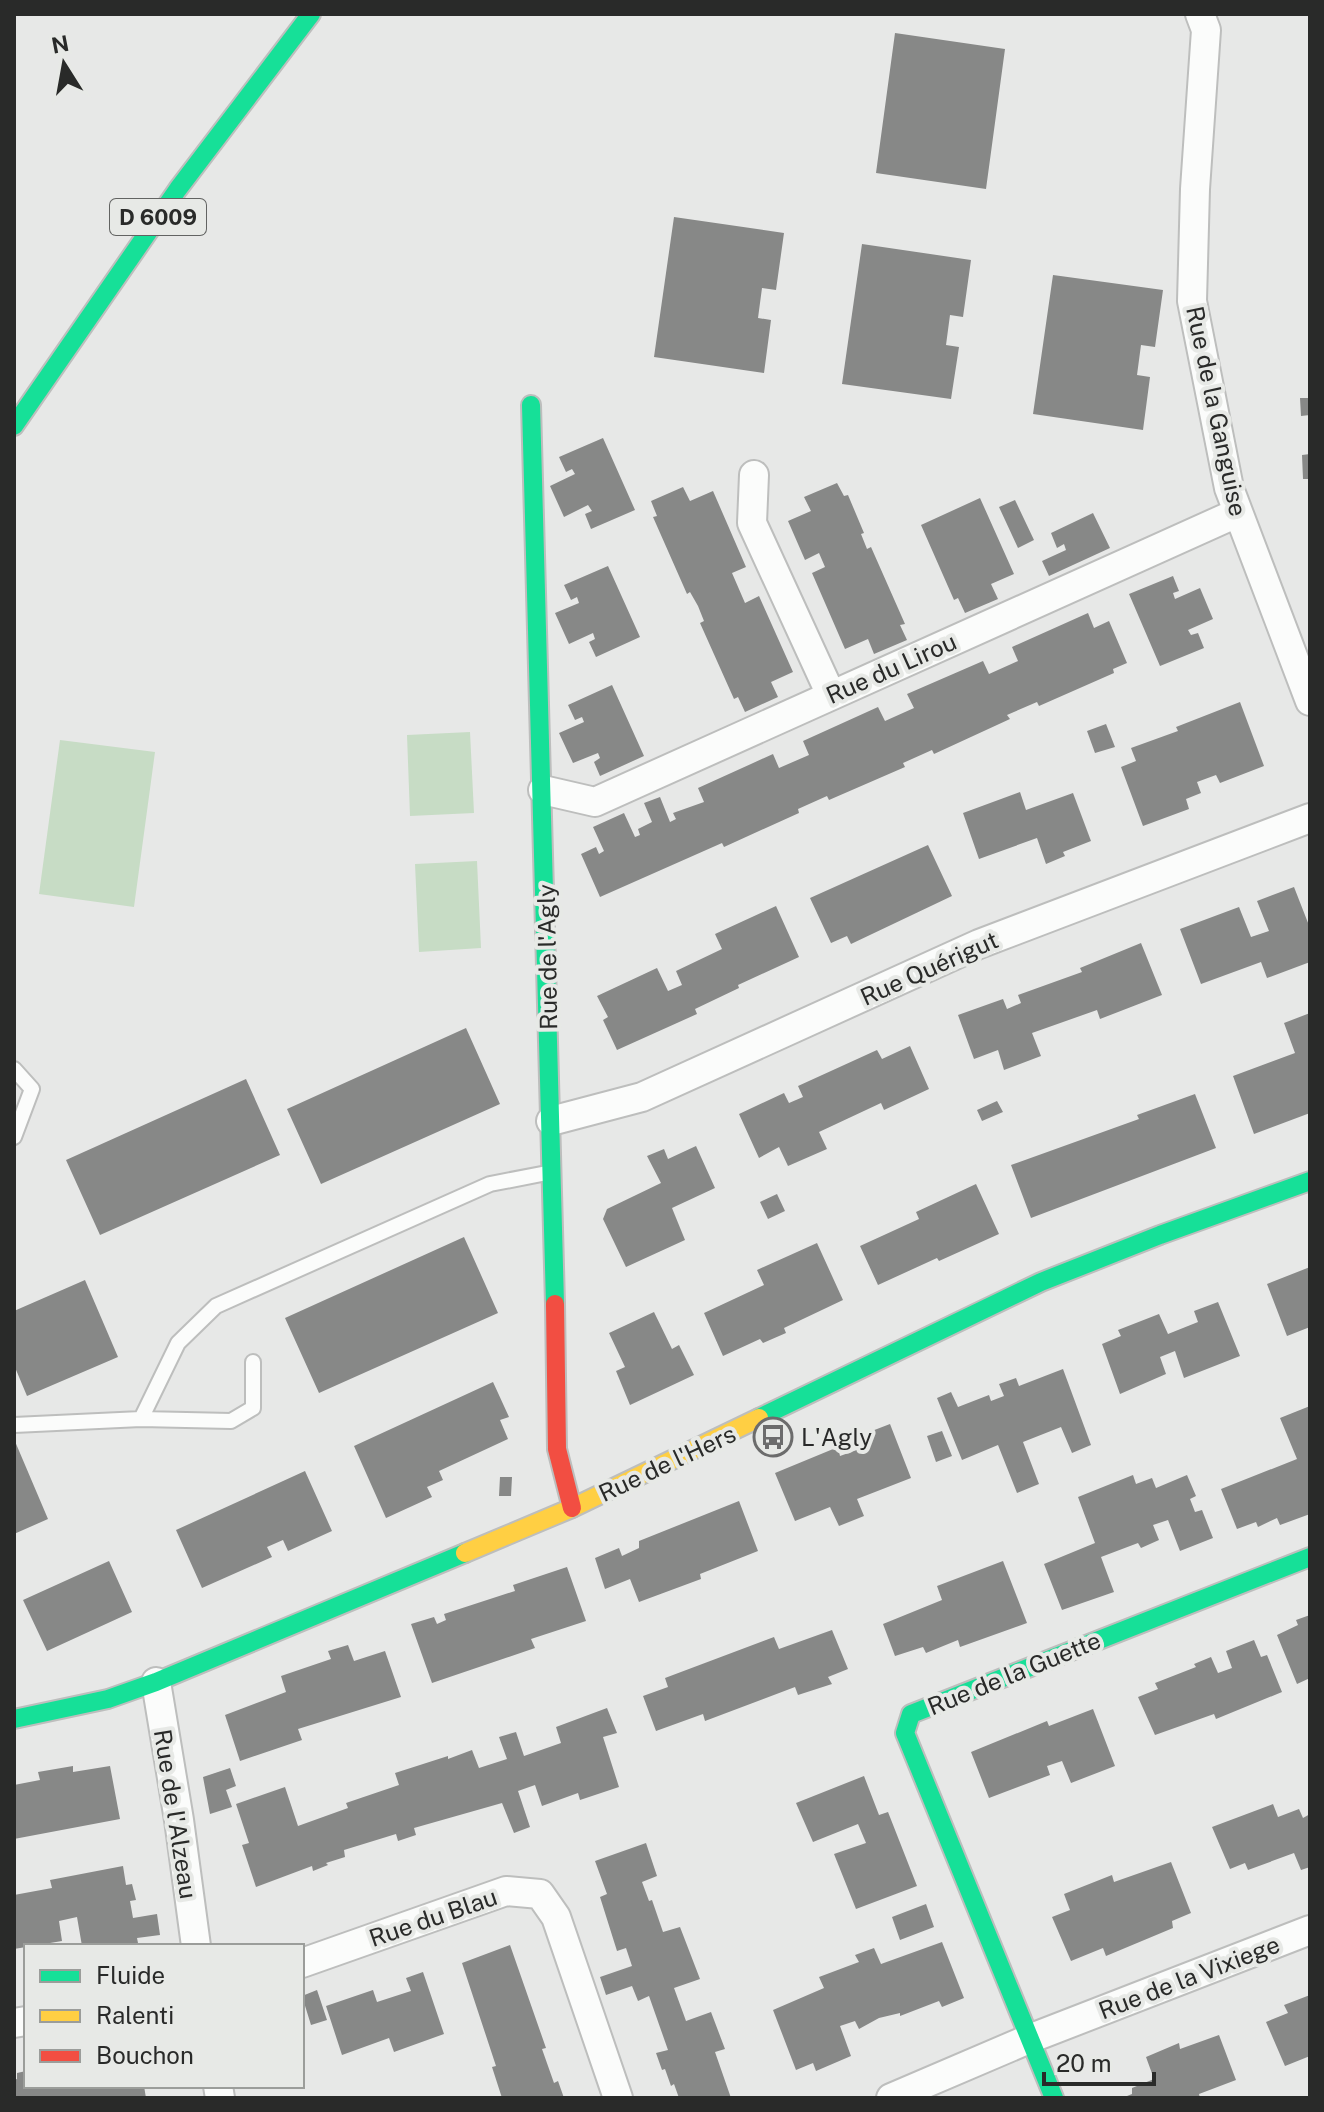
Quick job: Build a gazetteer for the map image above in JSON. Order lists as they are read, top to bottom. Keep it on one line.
{"streets":{"street":["D 6009","Rue de la Ganguise","Rue du Lirou","Rue de l'Agly","Rue Quérigut","Rue de l'Hers","Rue de la Guette","Rue de l'Alzeau","Rue du Blau","Rue de la Vixiege"]},"crossings":[["Rue de la Ganguise","Rue du Lirou"],["Rue du Lirou","Rue de l'Agly"],["Rue de l'Agly","Rue Quérigut"],["Rue de l'Agly","Rue de l'Hers"],["Rue de l'Hers","Rue de l'Alzeau"],["Rue de la Guette","Rue de la Vixiege"]],"places":{"bus stop":["L'Agly"]},"legend":["Fluide","Ralenti","Bouchon"],"scale_bar":"20 m","north":"top"}
